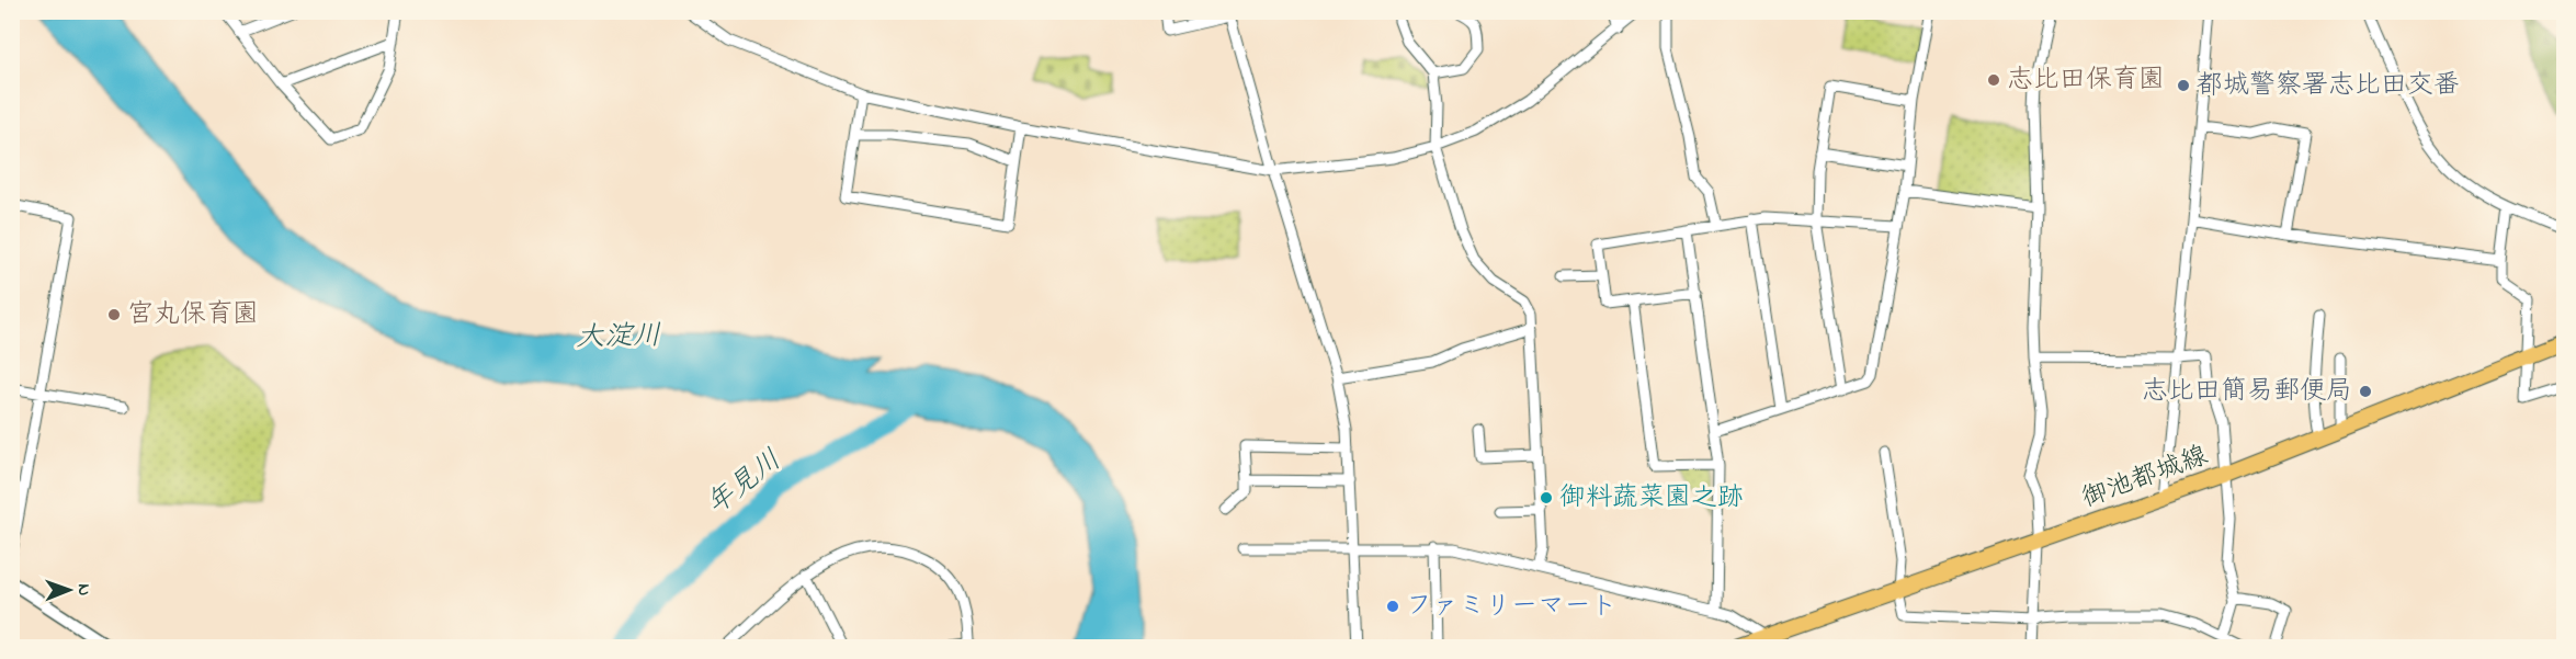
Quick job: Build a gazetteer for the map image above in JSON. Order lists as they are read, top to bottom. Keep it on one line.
{"streets":{"main road":["御池都城線"]},"water":["大淀川","年見川"],"places":["志比田保育園","都城警察署志比田交番","宮丸保育園","志比田簡易郵便局","御料蔬菜園之跡","ファミリーマート"],"north":"right"}
